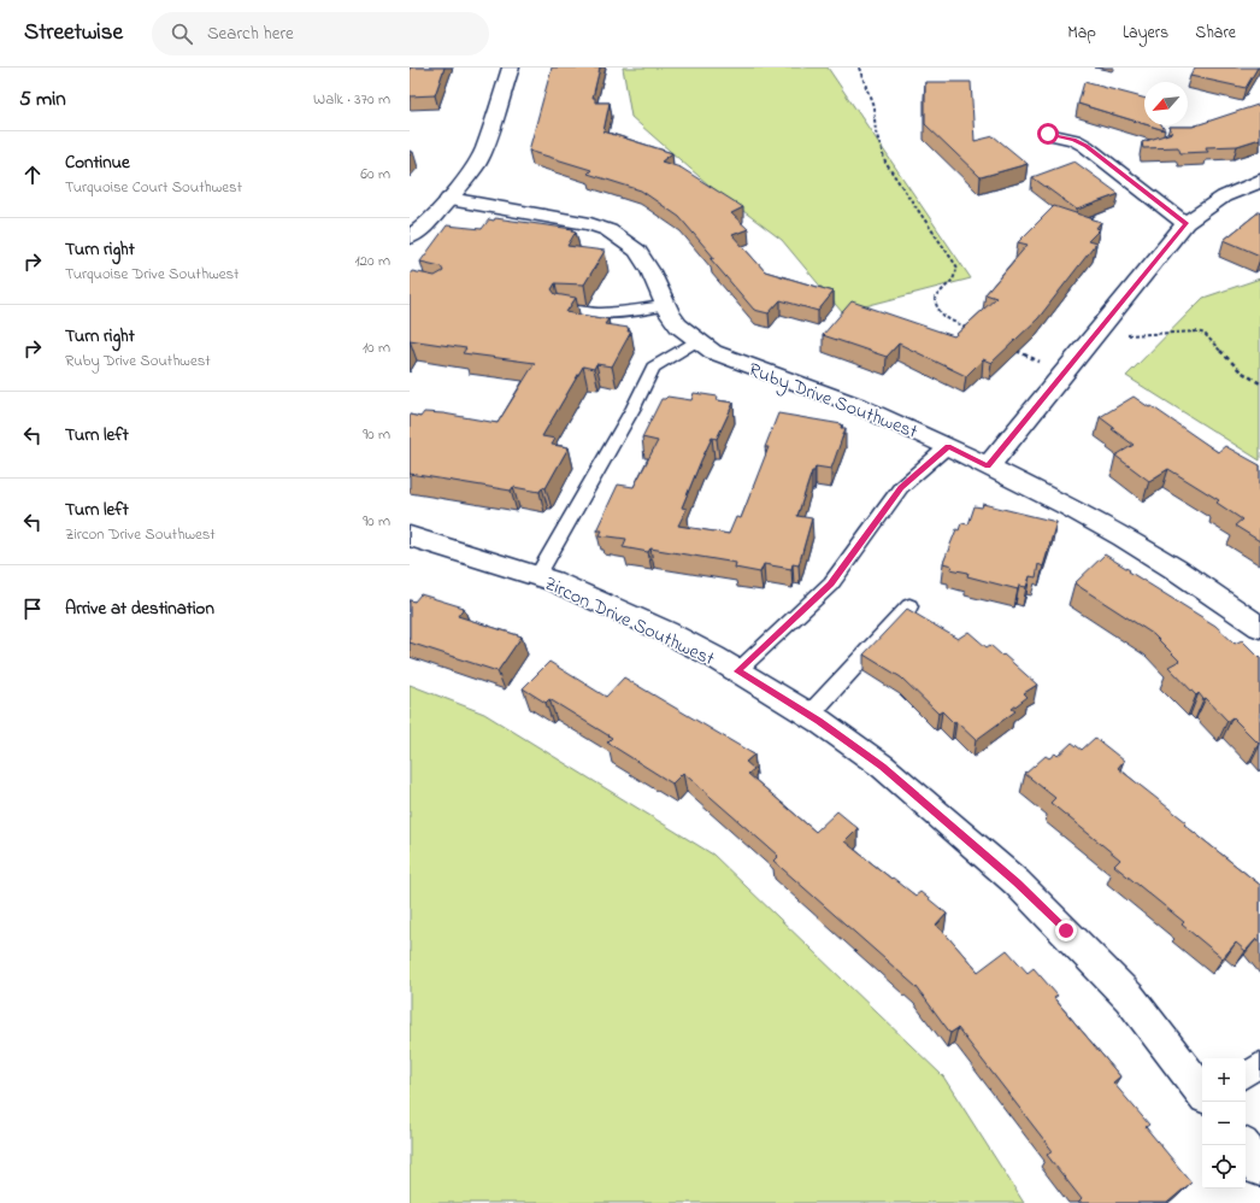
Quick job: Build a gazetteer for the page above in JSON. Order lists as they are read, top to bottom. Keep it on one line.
{"streets":{"street":["Ruby Drive Southwest","Zircon Drive Southwest"]},"north":"bottom left","page":{"header":"Streetwise","search":"Search here","nav":["Map","Layers","Share"],"heading":["5 min","Walk · 370 m"],"list":[["Continue","Turquoise Court Southwest","60 m"],["Turn right","Turquoise Drive Southwest","120 m"],["Turn right","Ruby Drive Southwest","10 m"],["Turn left","90 m"],["Turn left","Zircon Drive Southwest","90 m"],"Arrive at destination"],"map_buttons":["+","−"]}}
